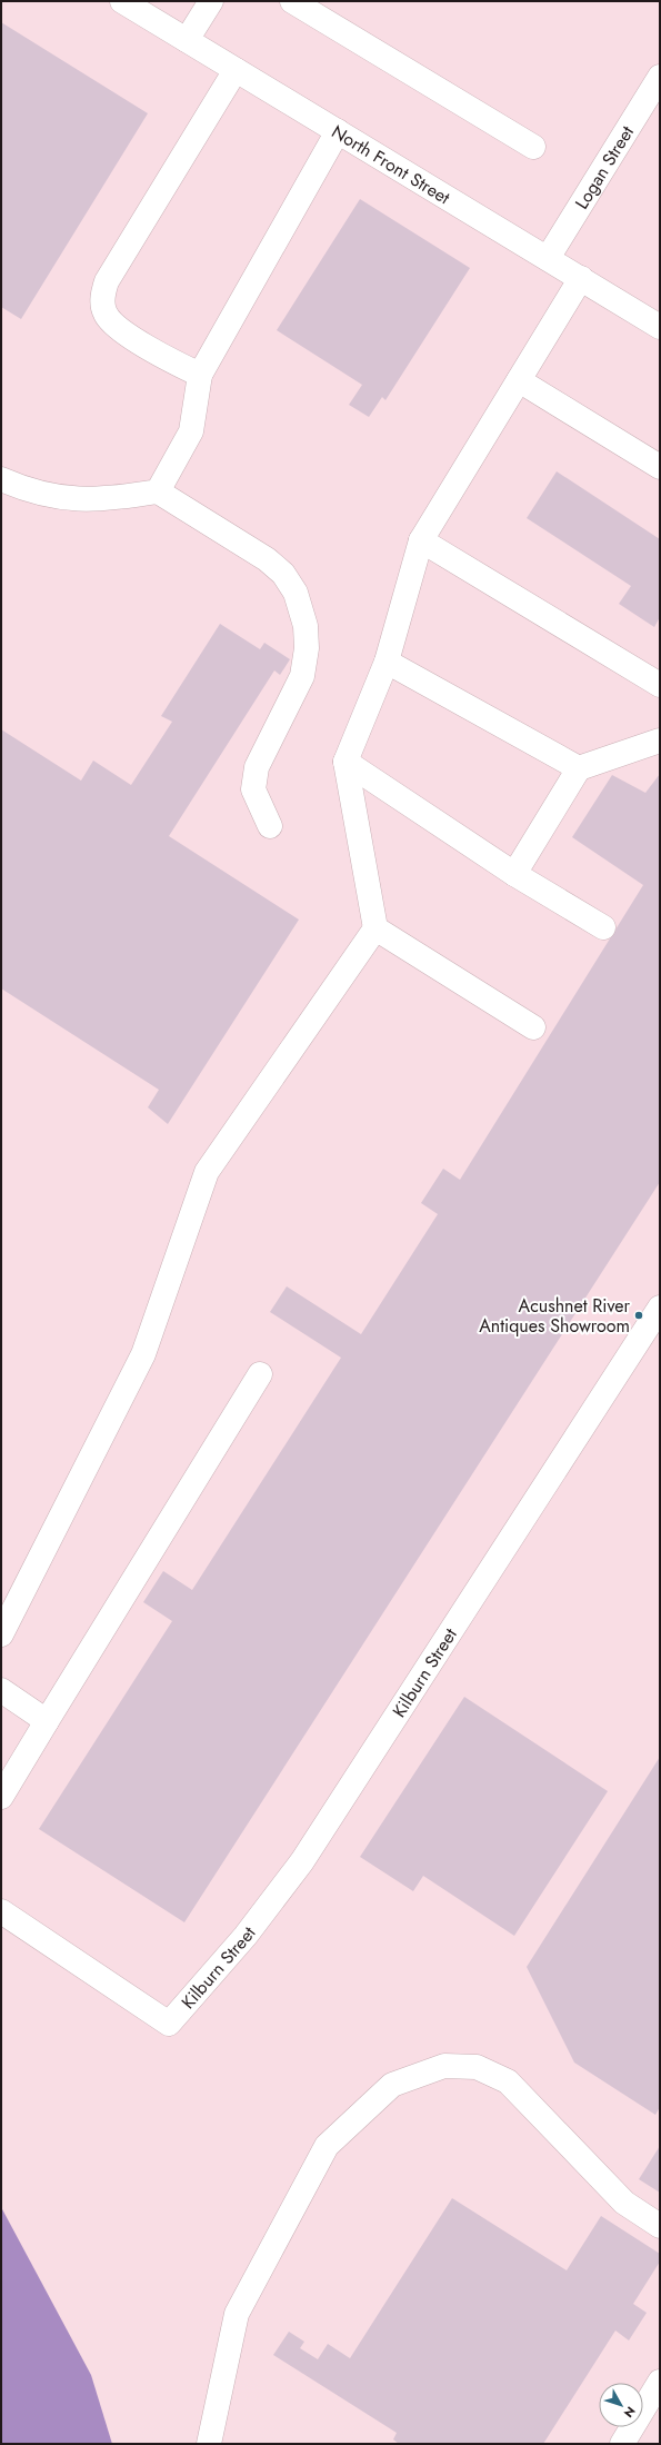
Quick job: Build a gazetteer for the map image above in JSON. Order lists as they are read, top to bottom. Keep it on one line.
{"streets":{"street":["North Front Street","Logan Street","Kilburn Street"]},"crossings":[["North Front Street","Logan Street"]],"places":["Acushnet River Antiques Showroom"],"north":"bottom right"}
